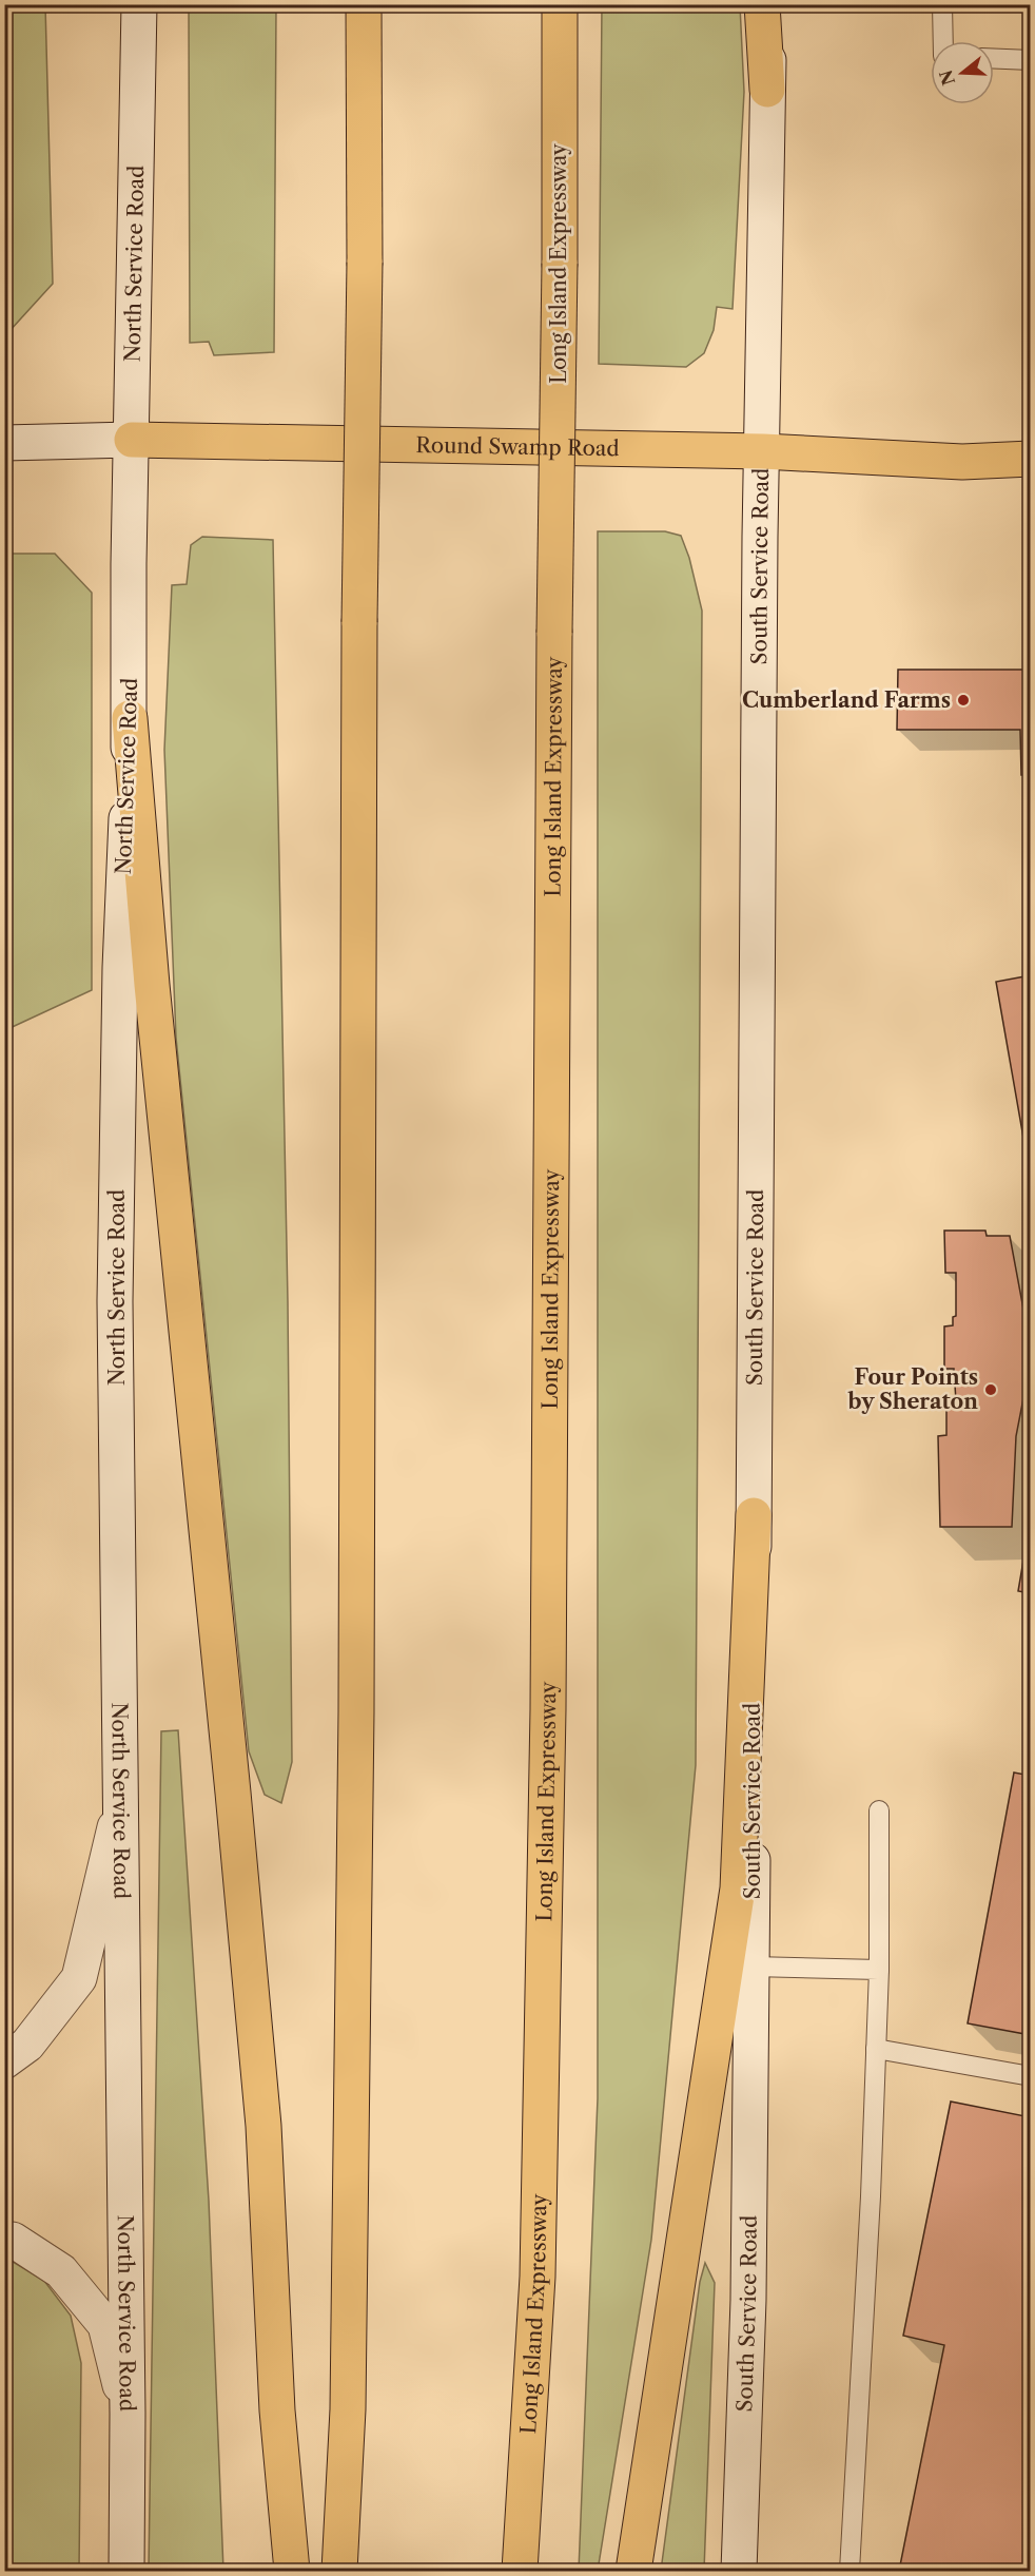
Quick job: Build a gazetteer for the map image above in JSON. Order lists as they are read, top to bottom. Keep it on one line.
{"streets":{"main road":["North Service Road","Long Island Expressway","Round Swamp Road","South Service Road"]},"crossings":[["North Service Road","Round Swamp Road"],["Round Swamp Road","South Service Road"]],"places":["Cumberland Farms","Four Points by Sheraton"],"north":"left"}
